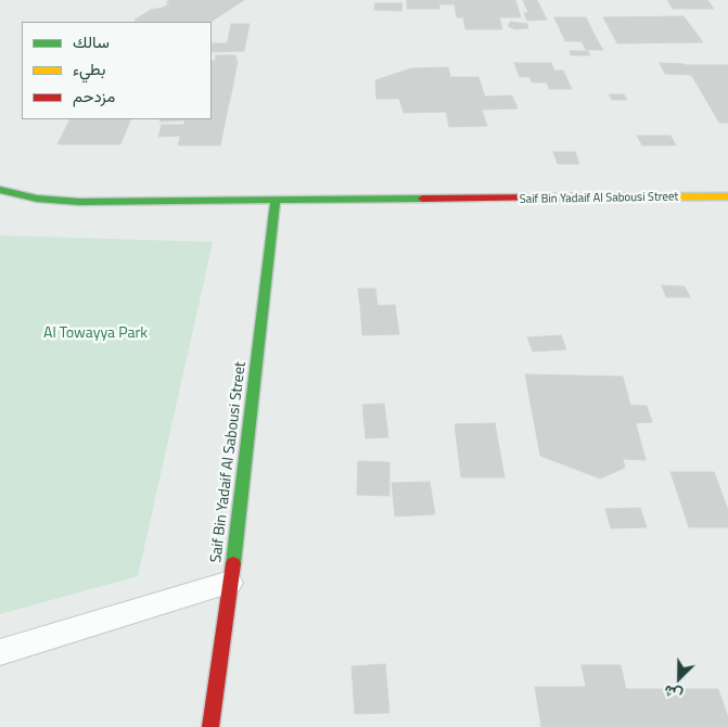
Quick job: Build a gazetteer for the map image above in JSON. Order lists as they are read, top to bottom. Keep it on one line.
{"streets":{"street":["Saif Bin Yadaif Al Sabousi Street"]},"parks":["Al Towayya Park"],"legend":["سالك","بطيء","مزدحم"],"north":"bottom left"}
